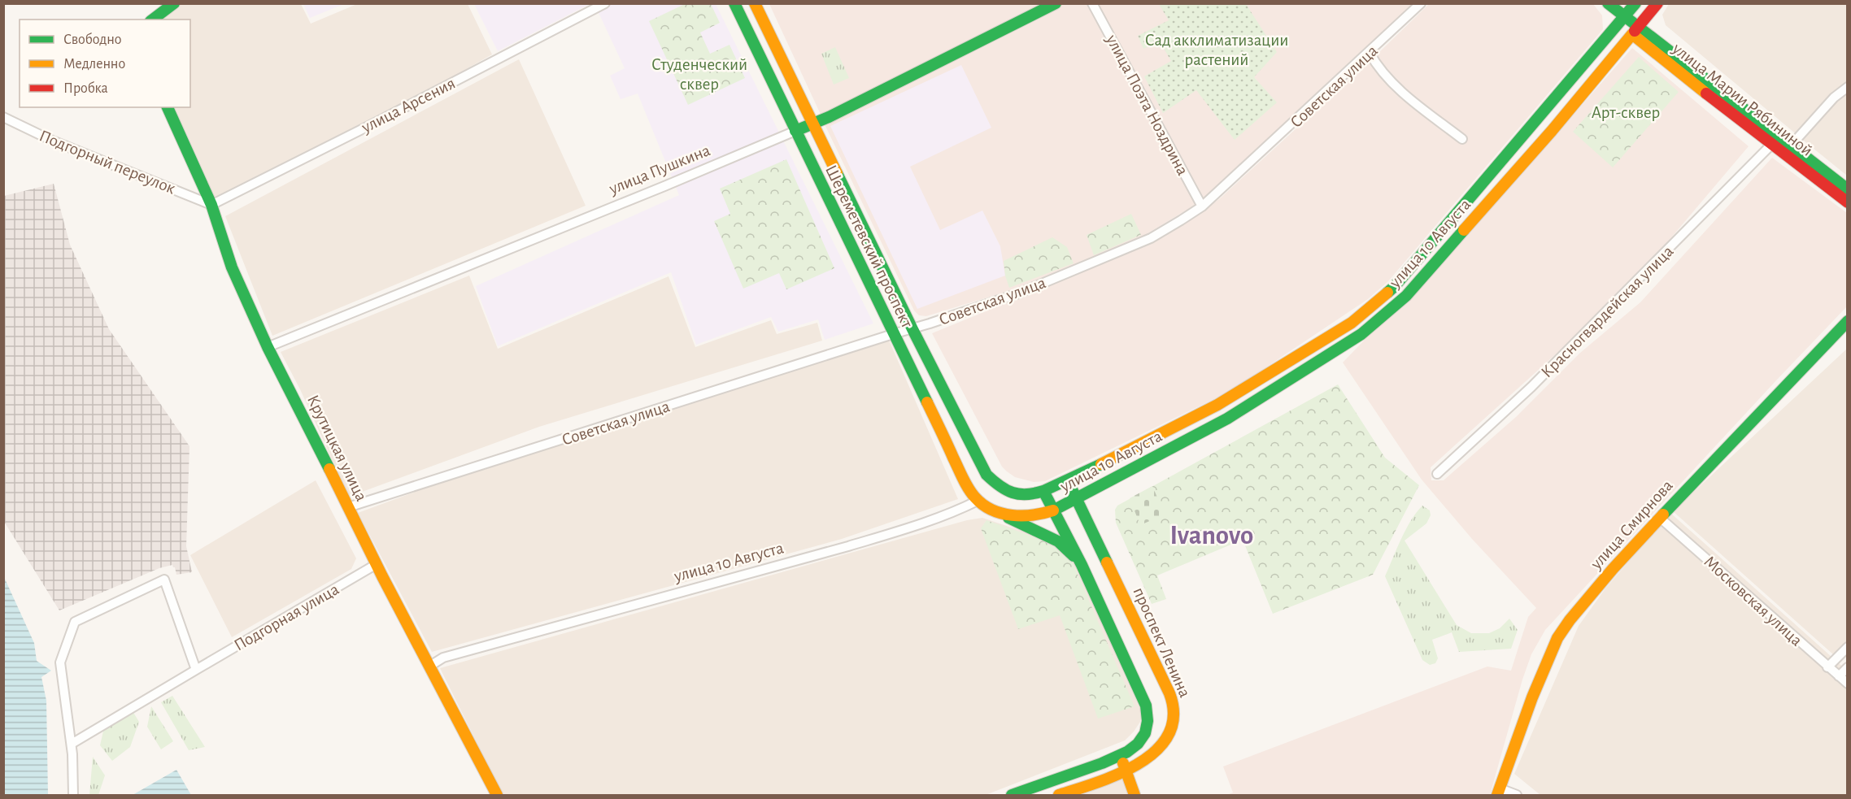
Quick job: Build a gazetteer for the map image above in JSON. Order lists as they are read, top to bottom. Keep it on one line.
{"streets":{"main road":["улица Марии Рябининой","улица Пушкина","улица 10 Августа","Шереметевский проспект","Крутицкая улица","улица Смирнова","проспект Ленина"],"street":["Советская улица","улица Арсения","улица Поэта Ноздрина","Подгорный переулок","Красногвардейская улица","Московская улица","Подгорная улица"]},"crossings":[["Советская улица","улица Поэта Ноздрина"],["Советская улица","Шереметевский проспект"],["Советская улица","Крутицкая улица"],["улица Марии Рябининой","улица 10 Августа"],["улица Марии Рябининой","Красногвардейская улица"],["улица Арсения","Подгорный переулок"],["улица Арсения","Крутицкая улица"],["Подгорный переулок","Крутицкая улица"],["улица Пушкина","Шереметевский проспект"],["улица Пушкина","Крутицкая улица"],["улица 10 Августа","Шереметевский проспект"],["улица 10 Августа","Крутицкая улица"],["улица 10 Августа","проспект Ленина"],["Крутицкая улица","Подгорная улица"],["улица Смирнова","Московская улица"]],"districts":["Ivanovo"],"parks":["Сад акклиматизации растений","Студенческий сквер","Арт-сквер"],"legend":["Свободно","Медленно","Пробка"]}
